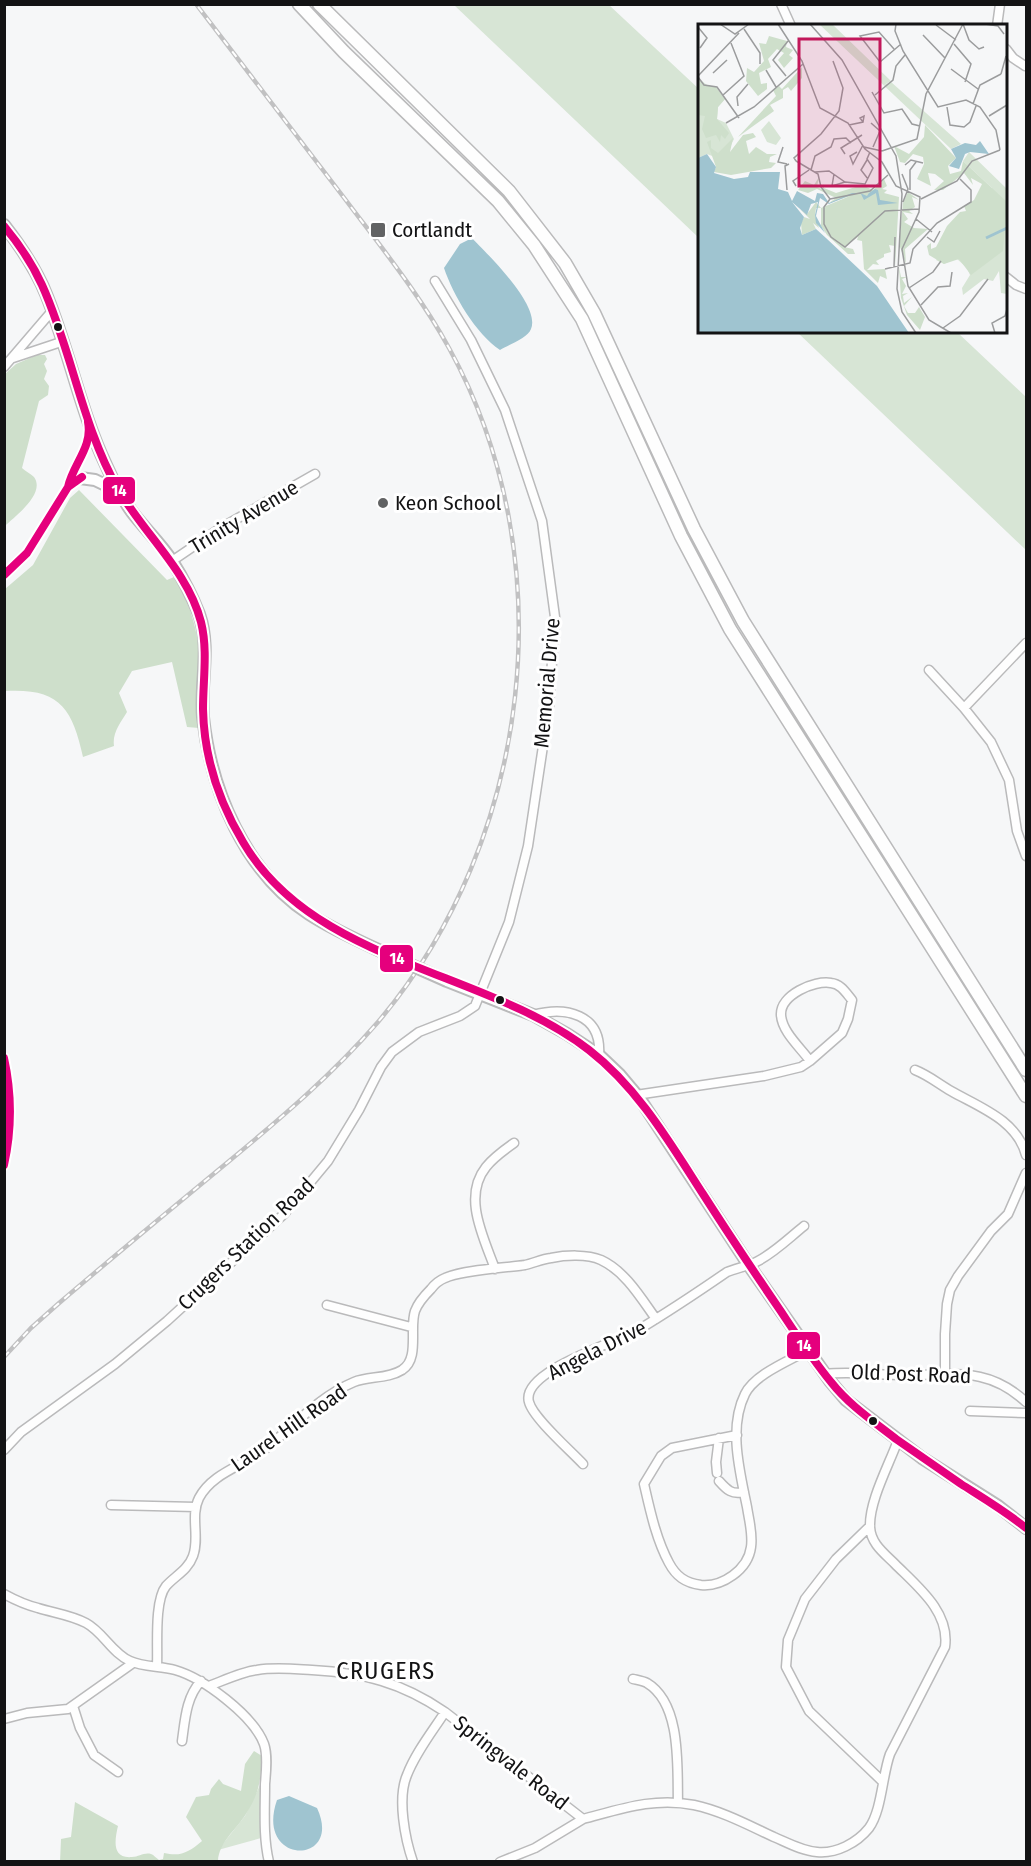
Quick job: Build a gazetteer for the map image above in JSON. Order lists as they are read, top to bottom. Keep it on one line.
{"streets":{"street":["Trinity Avenue","Memorial Drive","Crugers Station Road","Angela Drive","Old Post Road","Laurel Hill Road","Springvale Road"]},"crossings":[["Memorial Drive","Crugers Station Road"],["Angela Drive","Laurel Hill Road"]],"districts":["CRUGERS"],"places":{"transit":["Cortlandt"],"other":["Keon School"]},"lines":["transit line 14"]}
